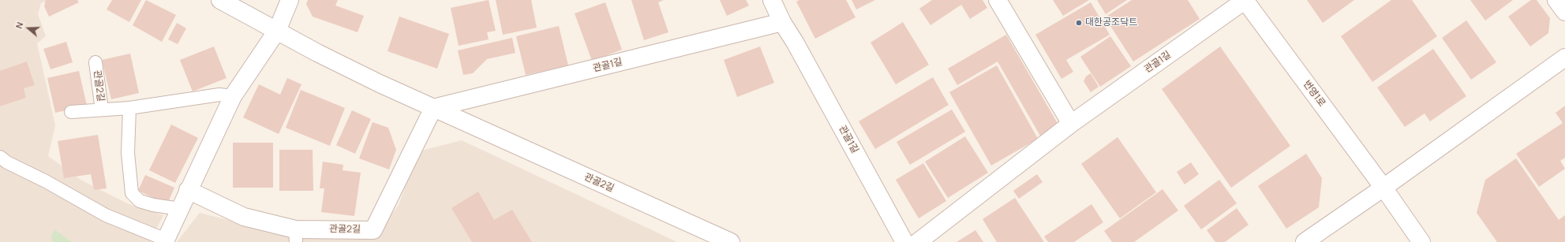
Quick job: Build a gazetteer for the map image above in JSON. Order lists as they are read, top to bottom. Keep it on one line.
{"streets":{"street":["관골1길","관골2길","번영1로"]},"crossings":[["관골1길","관골2길"],["관골1길","번영1로"]],"places":["대한공조닥트"],"north":"left"}
